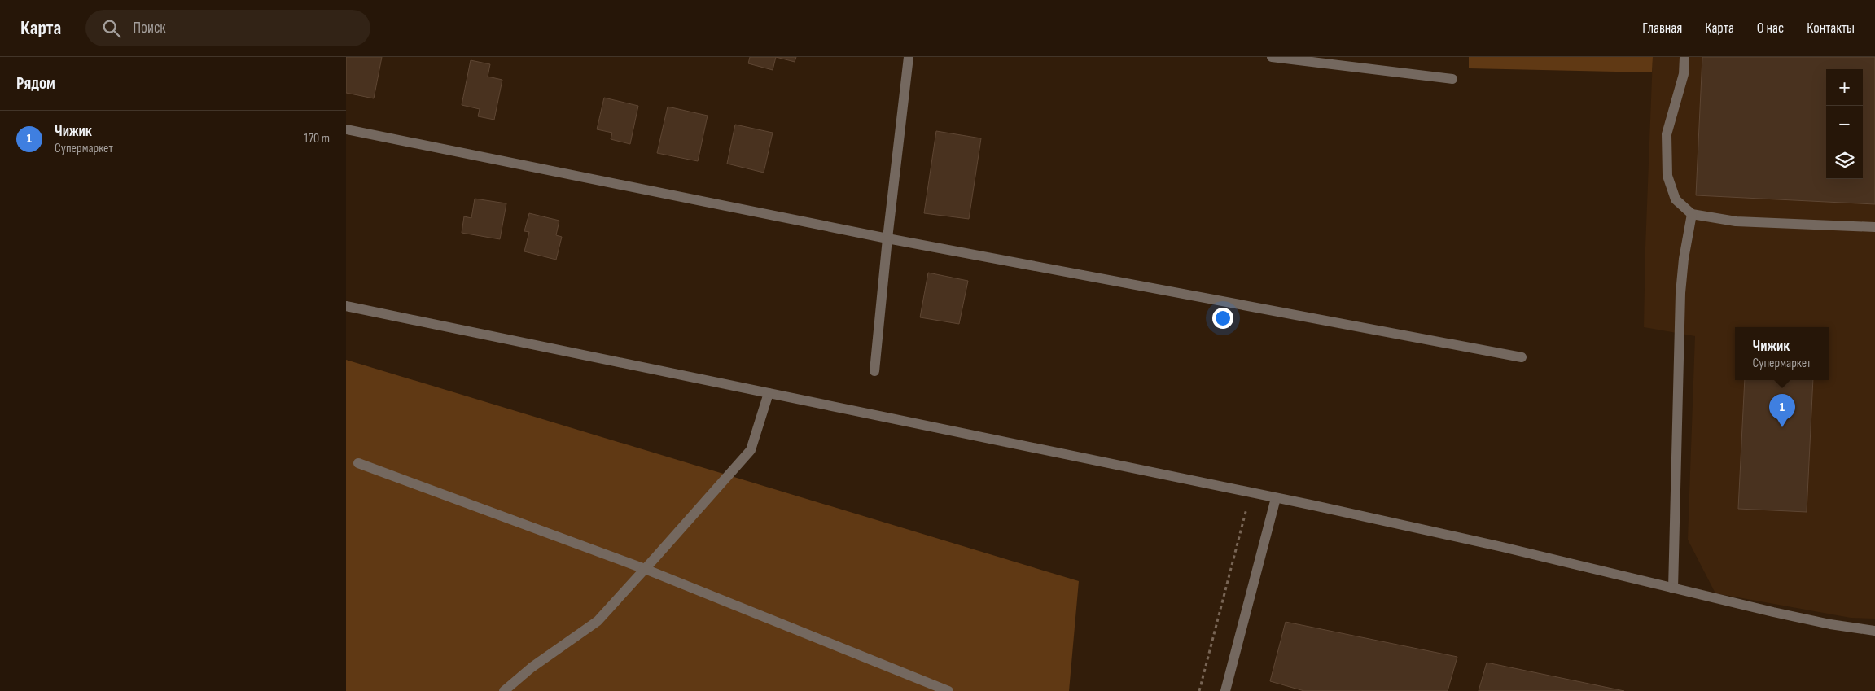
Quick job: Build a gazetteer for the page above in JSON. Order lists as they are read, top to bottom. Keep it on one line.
{"page":{"header":"Карта","search":"Поиск","nav":["Главная","Карта","О нас","Контакты"],"heading":"Рядом","map_buttons":["+","−"],"list":[{"mark":"1","name":"Чижик","note":"Супермаркет","value":"170 m"}],"popup":["Чижик","Супермаркет"],"pins":"1"}}
